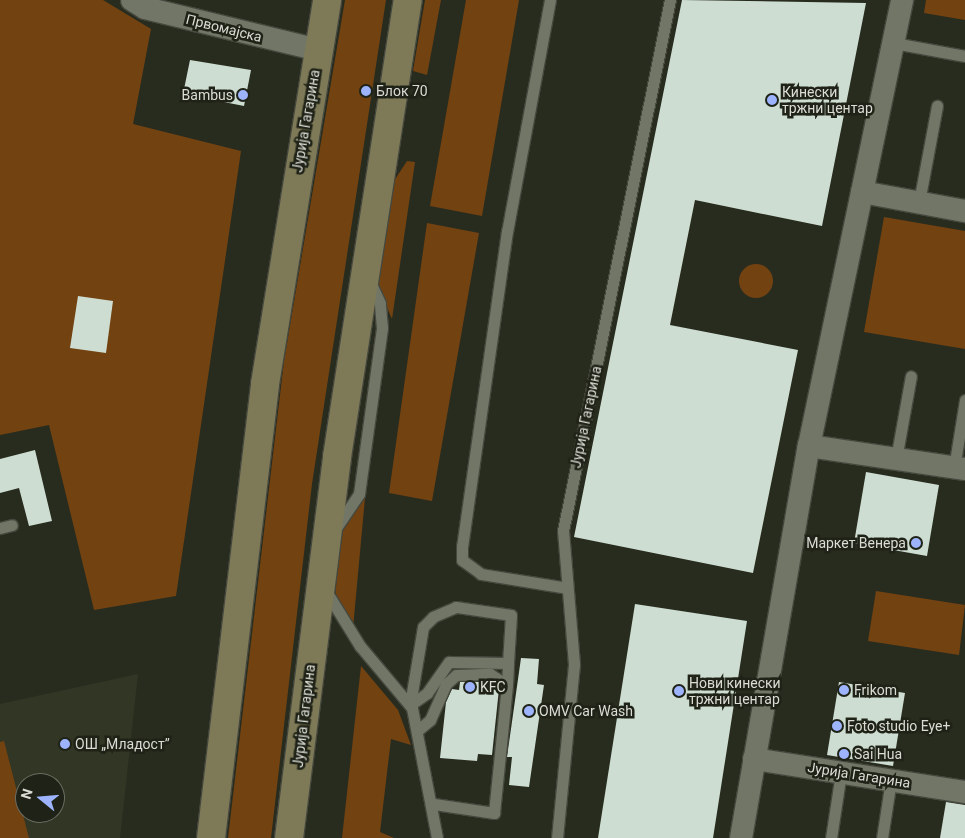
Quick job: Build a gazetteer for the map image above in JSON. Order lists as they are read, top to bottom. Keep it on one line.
{"streets":{"main road":["Јурија Гагарина"],"street":["Првомајска"]},"crossings":[["Првомајска","Јурија Гагарина"]],"places":["Блок 70","Bambus","Кинески тржни центар","Маркет Венера","KFC","Frikom","Нови кинески тржни центар","OMV Car Wash","Foto studio Eye+","ОШ „Младост”","Sai Hua"],"north":"left"}
